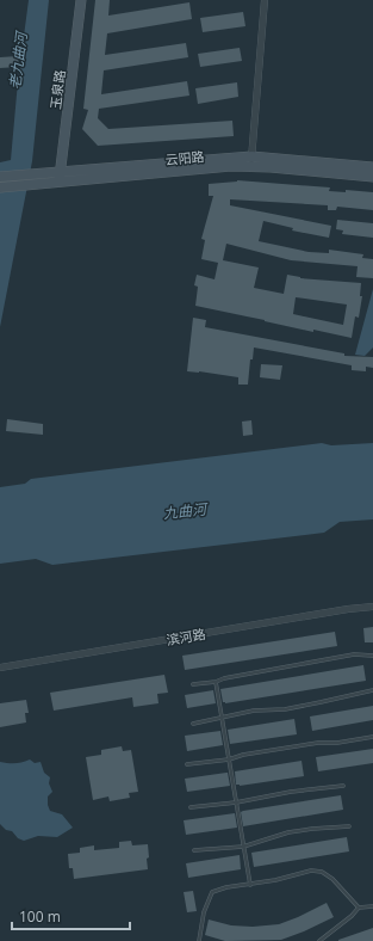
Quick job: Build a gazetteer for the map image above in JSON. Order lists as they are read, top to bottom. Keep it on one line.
{"streets":{"street":["玉泉路","云阳路","滨河路"]},"crossings":[["玉泉路","云阳路"]],"water":["老九曲河","九曲河"],"scale_bar":"100 m"}
